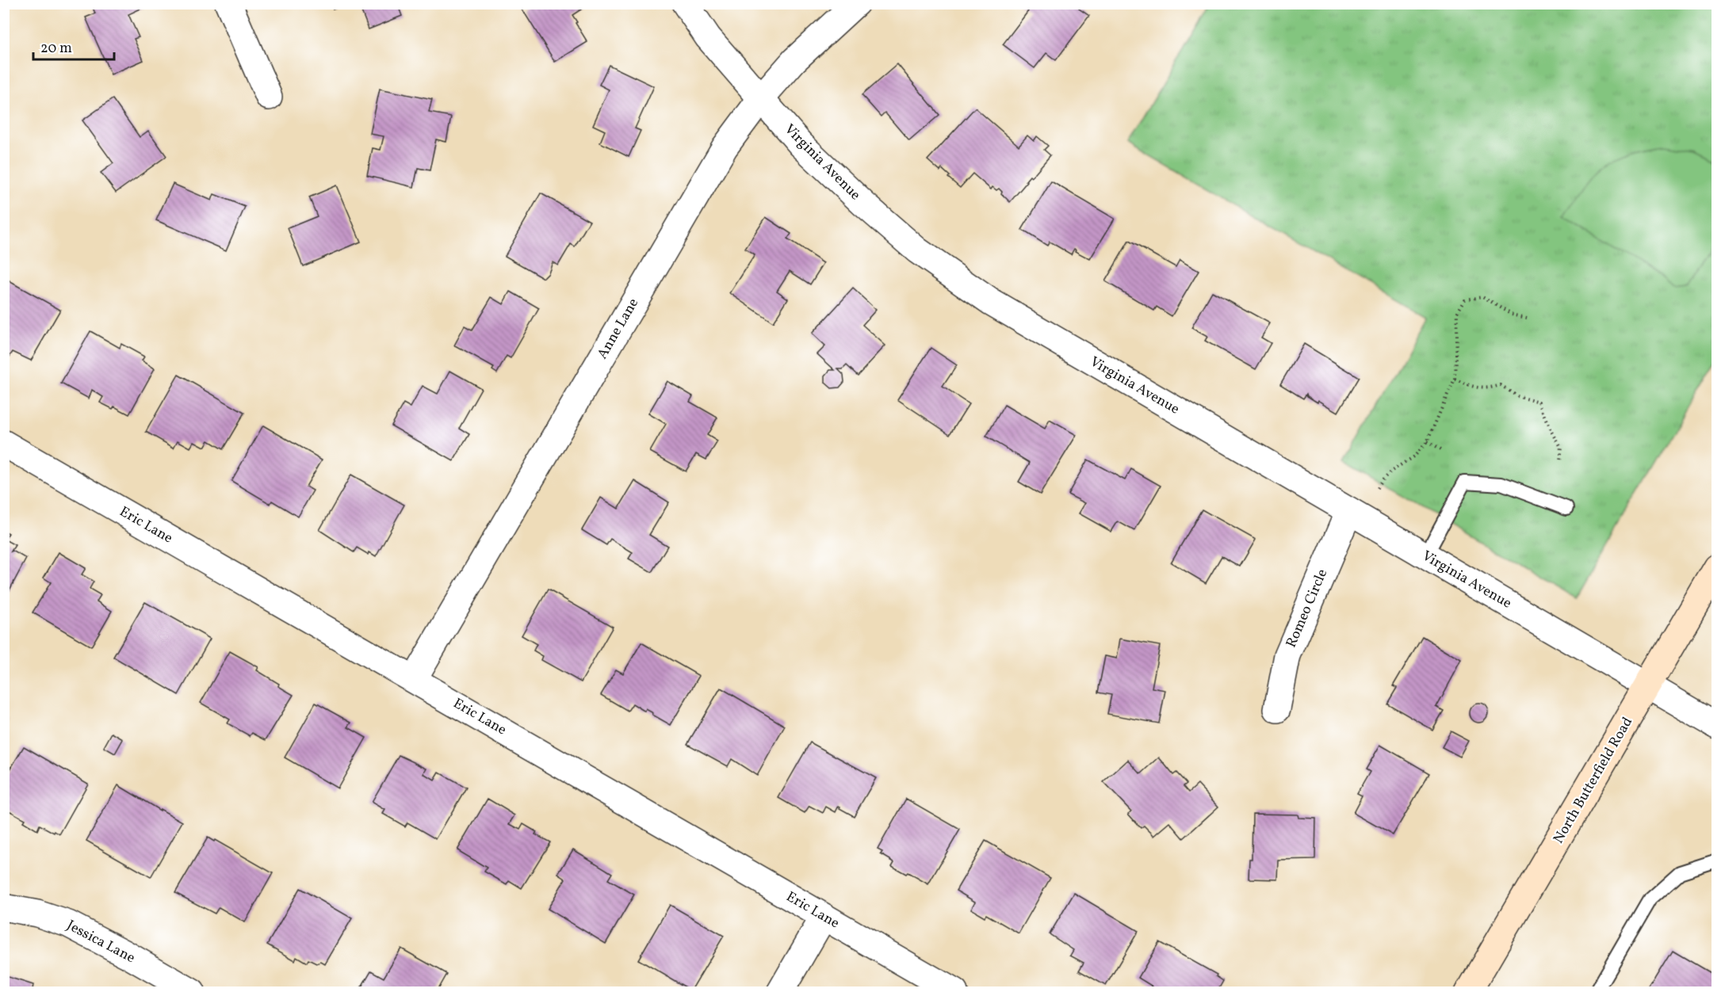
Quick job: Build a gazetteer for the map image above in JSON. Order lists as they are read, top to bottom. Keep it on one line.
{"streets":{"main road":["North Butterfield Road"],"street":["Virginia Avenue","Anne Lane","Eric Lane","Romeo Circle","Jessica Lane"]},"crossings":[["Virginia Avenue","Anne Lane"],["Virginia Avenue","Romeo Circle"],["Virginia Avenue","North Butterfield Road"],["Anne Lane","Eric Lane"]],"scale_bar":"20 m"}
